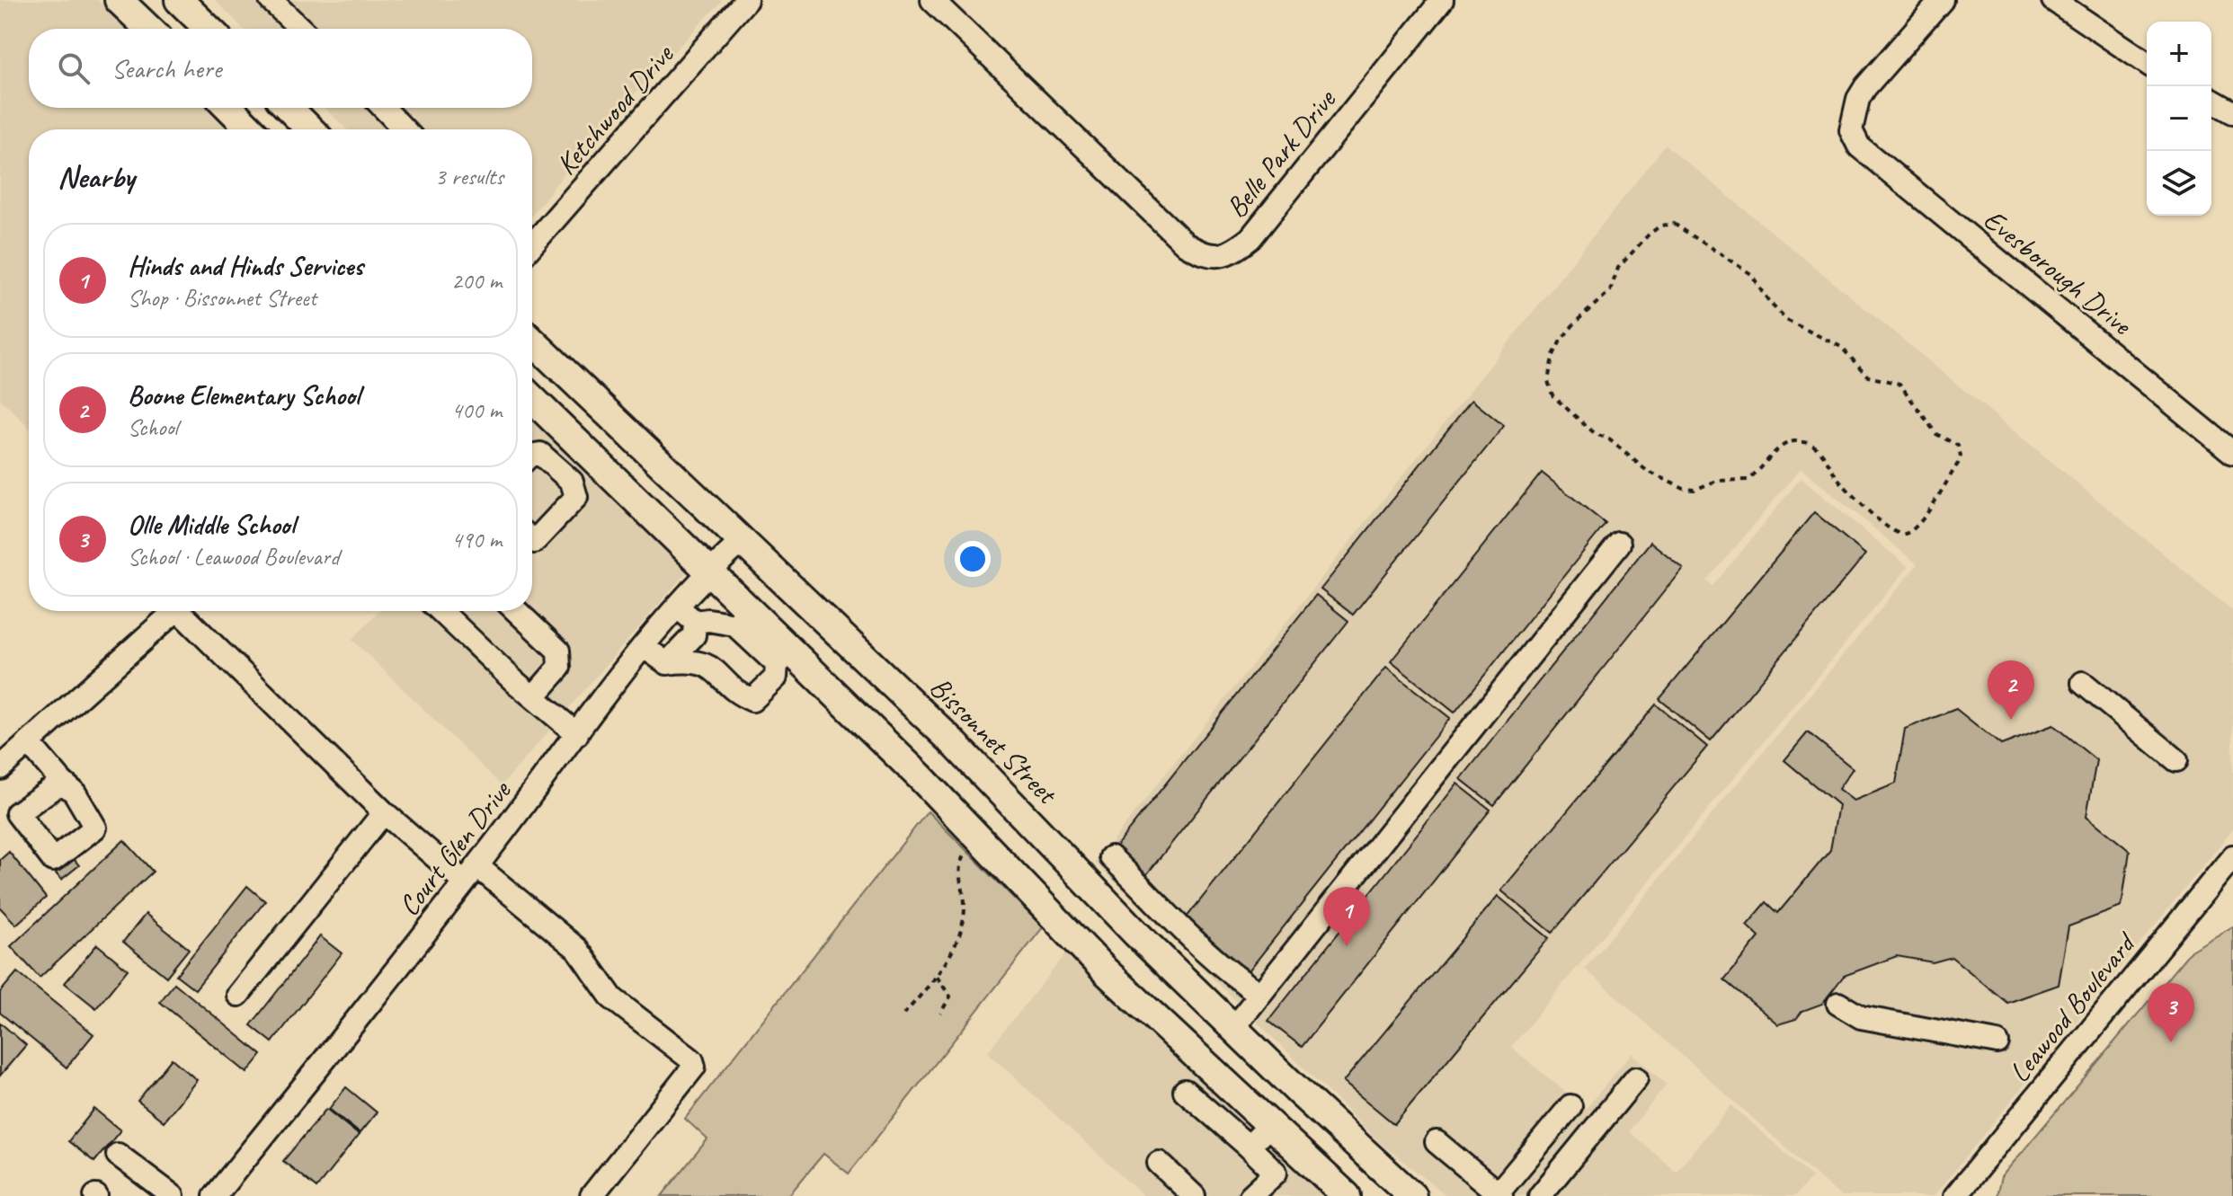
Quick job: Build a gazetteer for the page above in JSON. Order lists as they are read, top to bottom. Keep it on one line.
{"streets":{"main road":["Bissonnet Street"],"street":["Ketchwood Drive","Belle Park Drive","Evesborough Drive","Court Glen Drive","Leawood Boulevard"]},"crossings":[["Bissonnet Street","Court Glen Drive"]],"page":{"map_buttons":["+","−"],"search":"Search here","heading":["Nearby","3 results"],"list":[{"mark":"1","name":"Hinds and Hinds Services","note":"Shop · Bissonnet Street","value":"200 m"},{"mark":"2","name":"Boone Elementary School","note":"School","value":"400 m"},{"mark":"3","name":"Olle Middle School","note":"School · Leawood Boulevard","value":"490 m"}],"pins":["2","1","3"]}}
